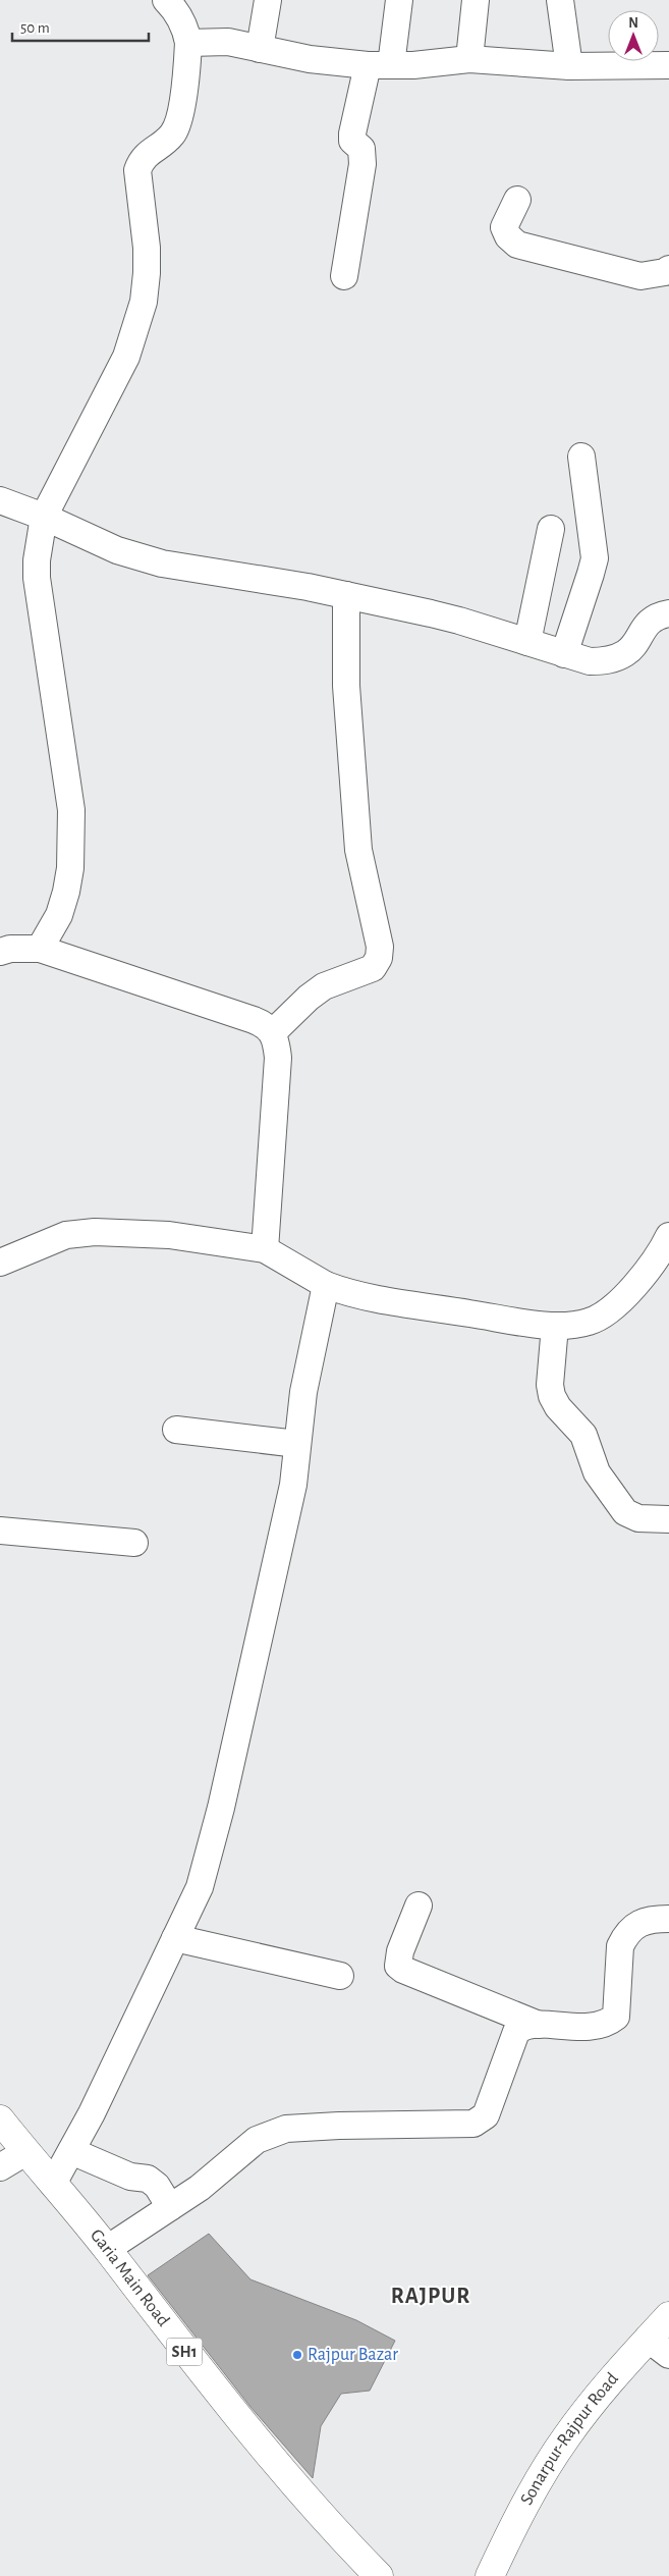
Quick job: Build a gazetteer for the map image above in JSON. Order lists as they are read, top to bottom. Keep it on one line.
{"streets":{"main road":["Garia Main Road","SH1","Sonarpur-Rajpur Road"]},"districts":["RAJPUR"],"places":["Rajpur Bazar"],"scale_bar":"50 m","north":"top"}
